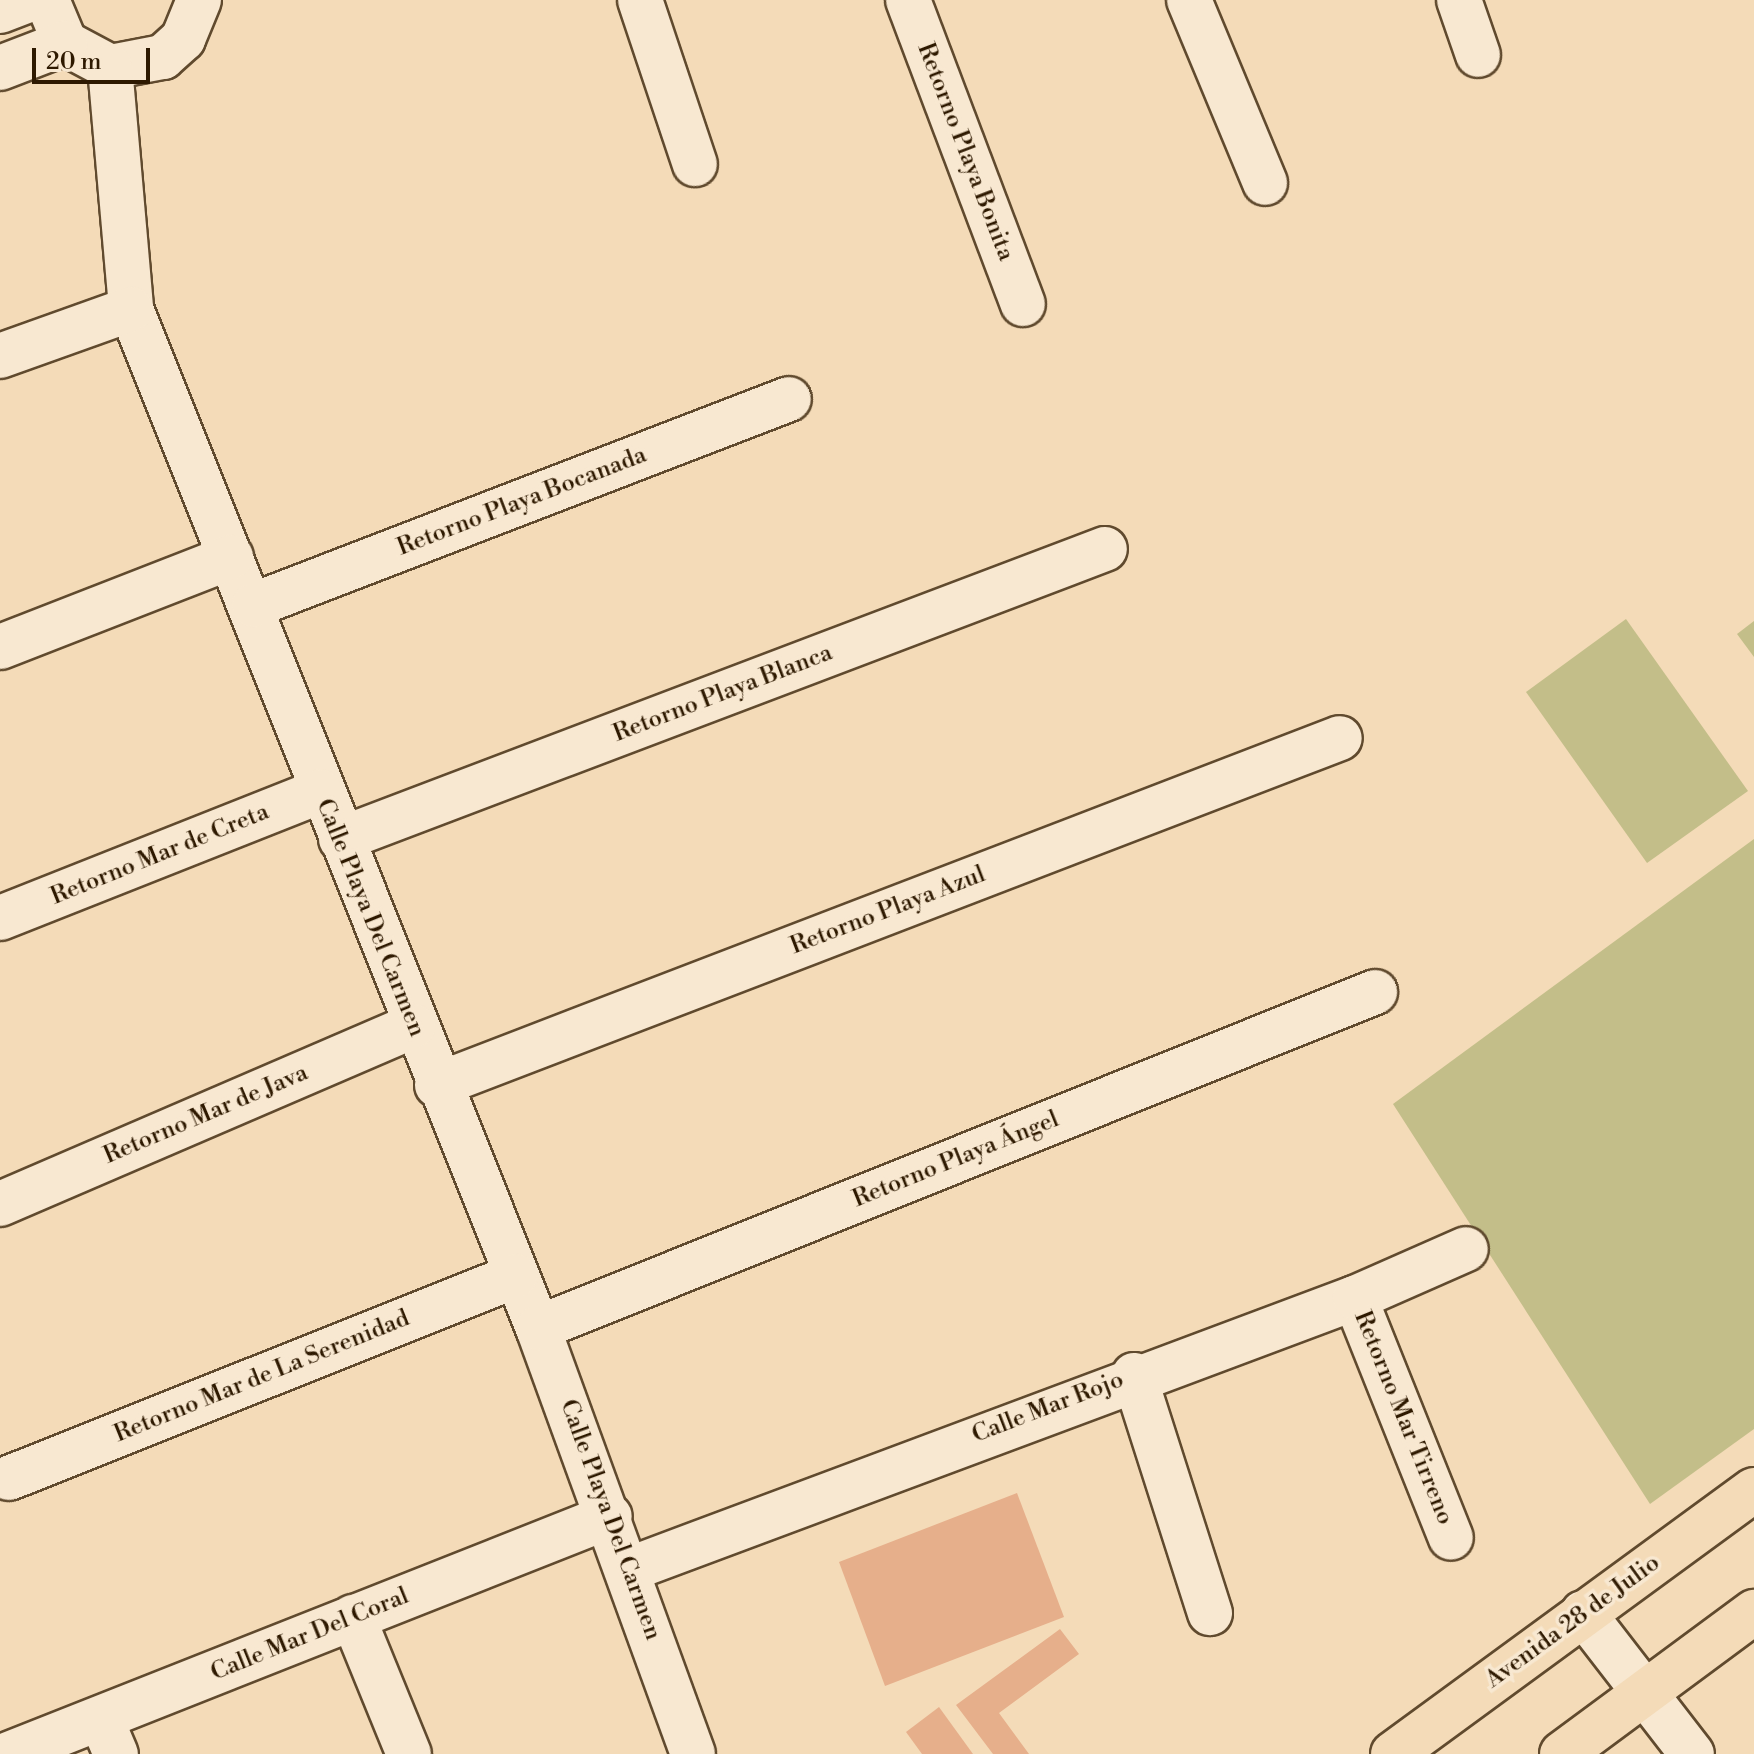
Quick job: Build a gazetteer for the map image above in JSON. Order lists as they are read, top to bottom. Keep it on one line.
{"streets":{"main road":["Avenida 28 de Julio"],"street":["Retorno Playa Bonita","Retorno Playa Bocanada","Retorno Playa Blanca","Retorno Mar de Creta","Retorno Playa Azul","Calle Playa Del Carmen","Retorno Mar de Java","Retorno Playa Ángel","Retorno Mar de La Serenidad","Calle Mar Rojo","Retorno Mar Tirreno","Calle Mar Del Coral"]},"crossings":[["Retorno Playa Bocanada","Calle Playa Del Carmen"],["Retorno Playa Blanca","Calle Playa Del Carmen"],["Retorno Mar de Creta","Calle Playa Del Carmen"],["Retorno Playa Azul","Calle Playa Del Carmen"],["Calle Playa Del Carmen","Retorno Mar de Java"],["Calle Playa Del Carmen","Retorno Playa Ángel"],["Calle Playa Del Carmen","Retorno Mar de La Serenidad"],["Calle Playa Del Carmen","Calle Mar Rojo"],["Calle Playa Del Carmen","Calle Mar Del Coral"],["Calle Mar Rojo","Retorno Mar Tirreno"]],"scale_bar":"20 m"}
